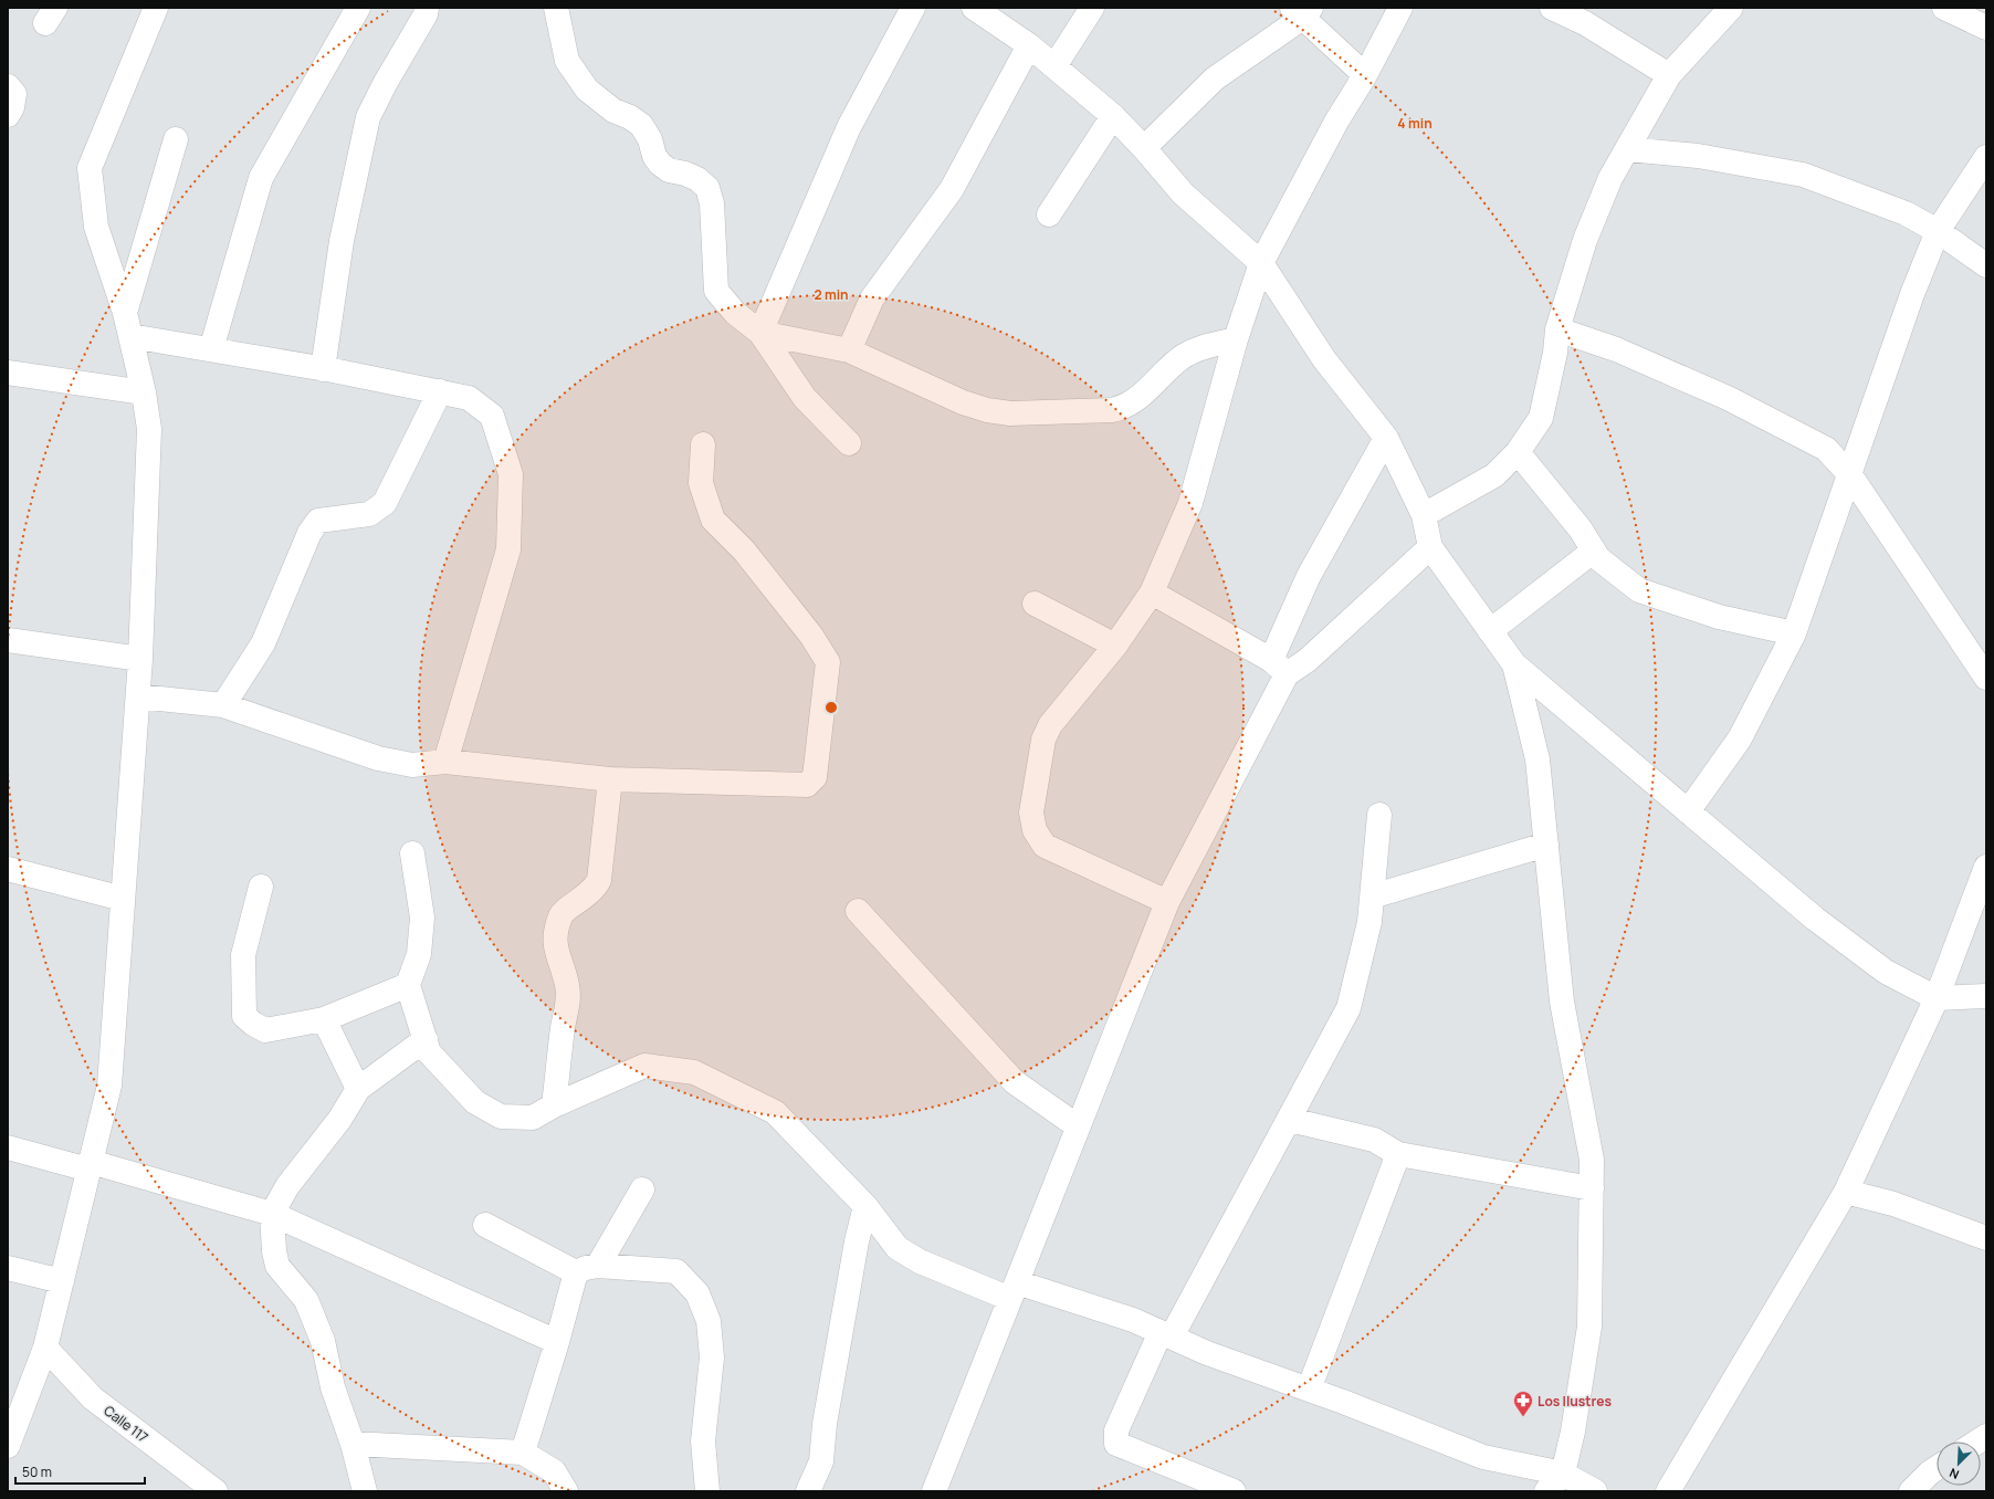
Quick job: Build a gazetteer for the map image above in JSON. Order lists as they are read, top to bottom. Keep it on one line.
{"streets":{"street":["Calle 117"]},"places":{"pharmacy":["Los Ilustres"]},"scale_bar":"50 m","north":"bottom left","rings":["4 min","2 min"]}
